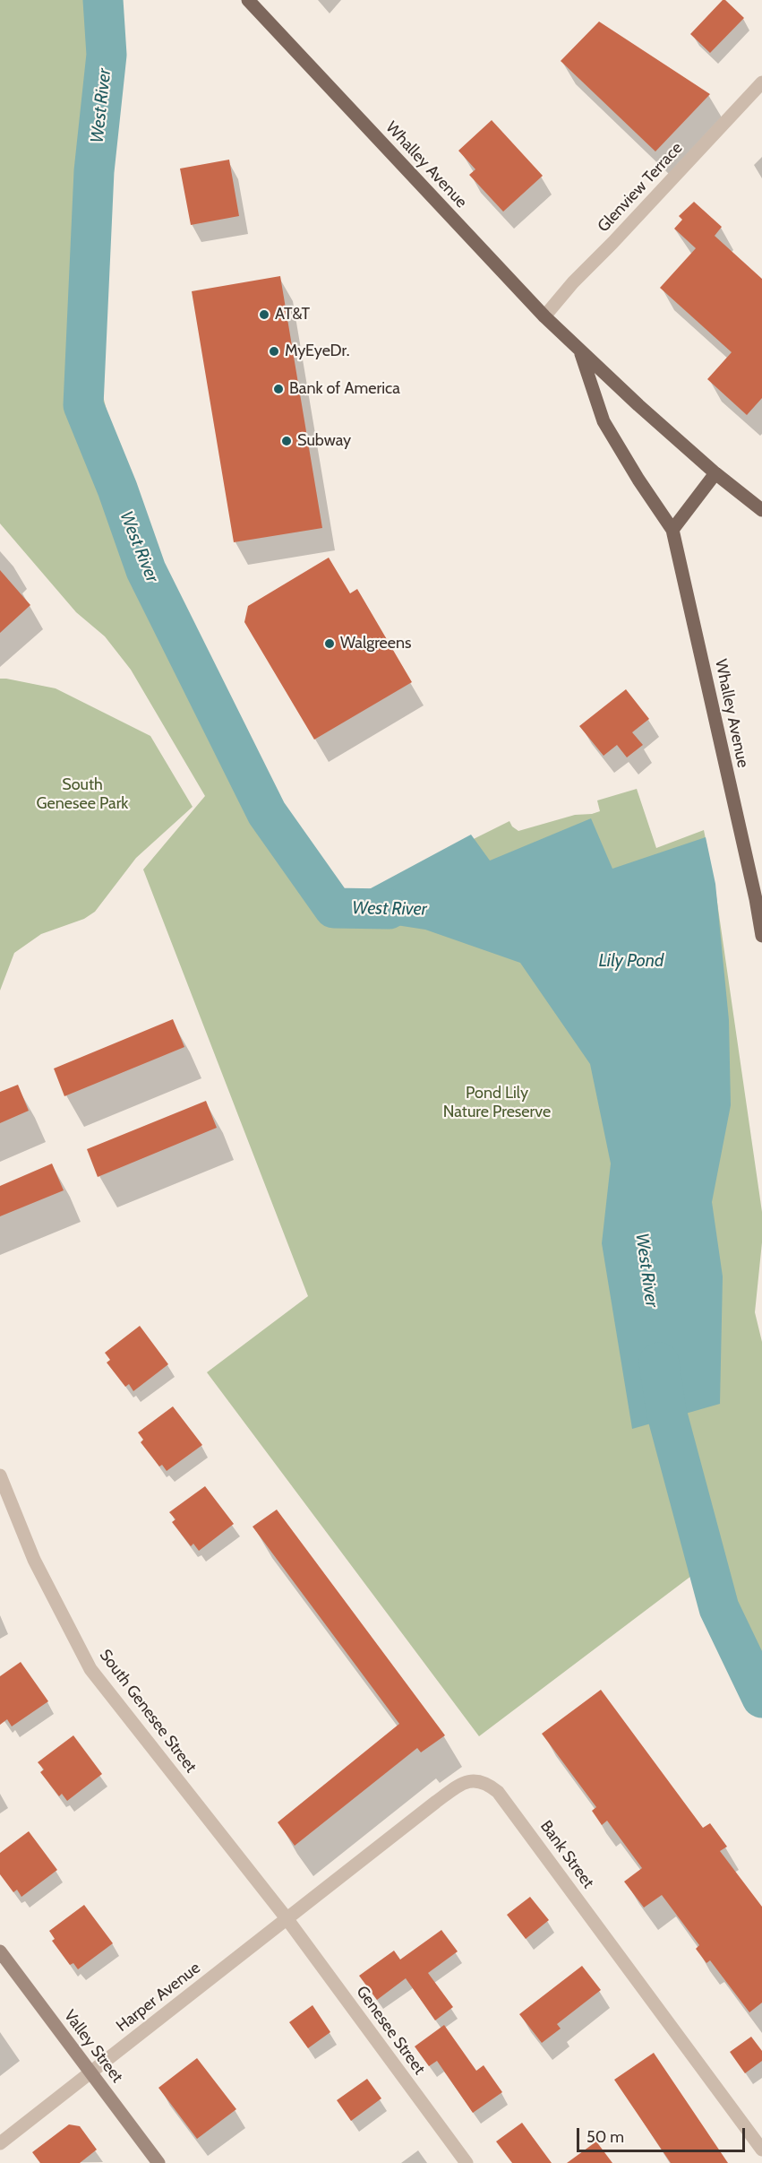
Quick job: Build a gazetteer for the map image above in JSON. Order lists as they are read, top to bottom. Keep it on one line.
{"streets":{"main road":["Whalley Avenue"],"street":["Glenview Terrace","South Genesee Street","Bank Street","Harper Avenue","Genesee Street","Valley Street"]},"crossings":[["Whalley Avenue","Glenview Terrace"],["South Genesee Street","Bank Street"],["South Genesee Street","Harper Avenue"],["South Genesee Street","Genesee Street"],["Bank Street","Harper Avenue"],["Bank Street","Genesee Street"],["Harper Avenue","Genesee Street"],["Harper Avenue","Valley Street"]],"water":["West River","Lily Pond"],"parks":["South Genesee Park","Pond Lily Nature Preserve"],"places":["AT&T","MyEyeDr.","Bank of America","Subway","Walgreens"],"scale_bar":"50 m"}
